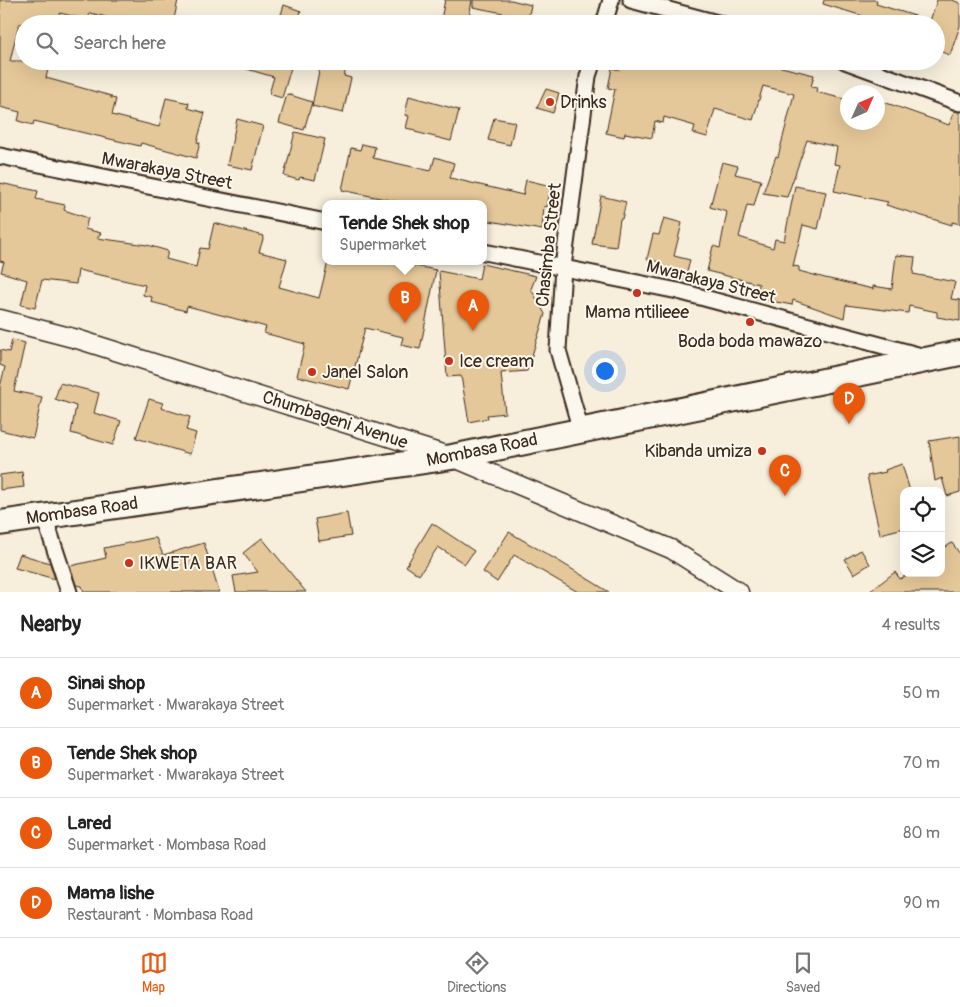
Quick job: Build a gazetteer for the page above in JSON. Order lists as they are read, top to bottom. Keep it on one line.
{"streets":{"highway":["Mombasa Road"],"street":["Mwarakaya Street","Chasimba Street","Chumbageni Avenue"]},"crossings":[["Mwarakaya Street","Chasimba Street"],["Mwarakaya Street","Mombasa Road"],["Chasimba Street","Mombasa Road"],["Chumbageni Avenue","Mombasa Road"]],"places":["Drinks","Mama ntilieee","Boda boda mawazo","Ice cream","Janel Salon","Kibanda umiza","IKWETA BAR"],"north":"top right","page":{"search":"Search here","popup":["Tende Shek shop","Supermarket"],"pins":["B","A","D","C"],"heading":["Nearby","4 results"],"list":[{"mark":"A","name":"Sinai shop","note":"Supermarket · Mwarakaya Street","value":"50 m"},{"mark":"B","name":"Tende Shek shop","note":"Supermarket · Mwarakaya Street","value":"70 m"},{"mark":"C","name":"Lared","note":"Supermarket · Mombasa Road","value":"80 m"},{"mark":"D","name":"Mama lishe","note":"Restaurant · Mombasa Road","value":"90 m"}],"nav":["Map","Directions","Saved"]}}
